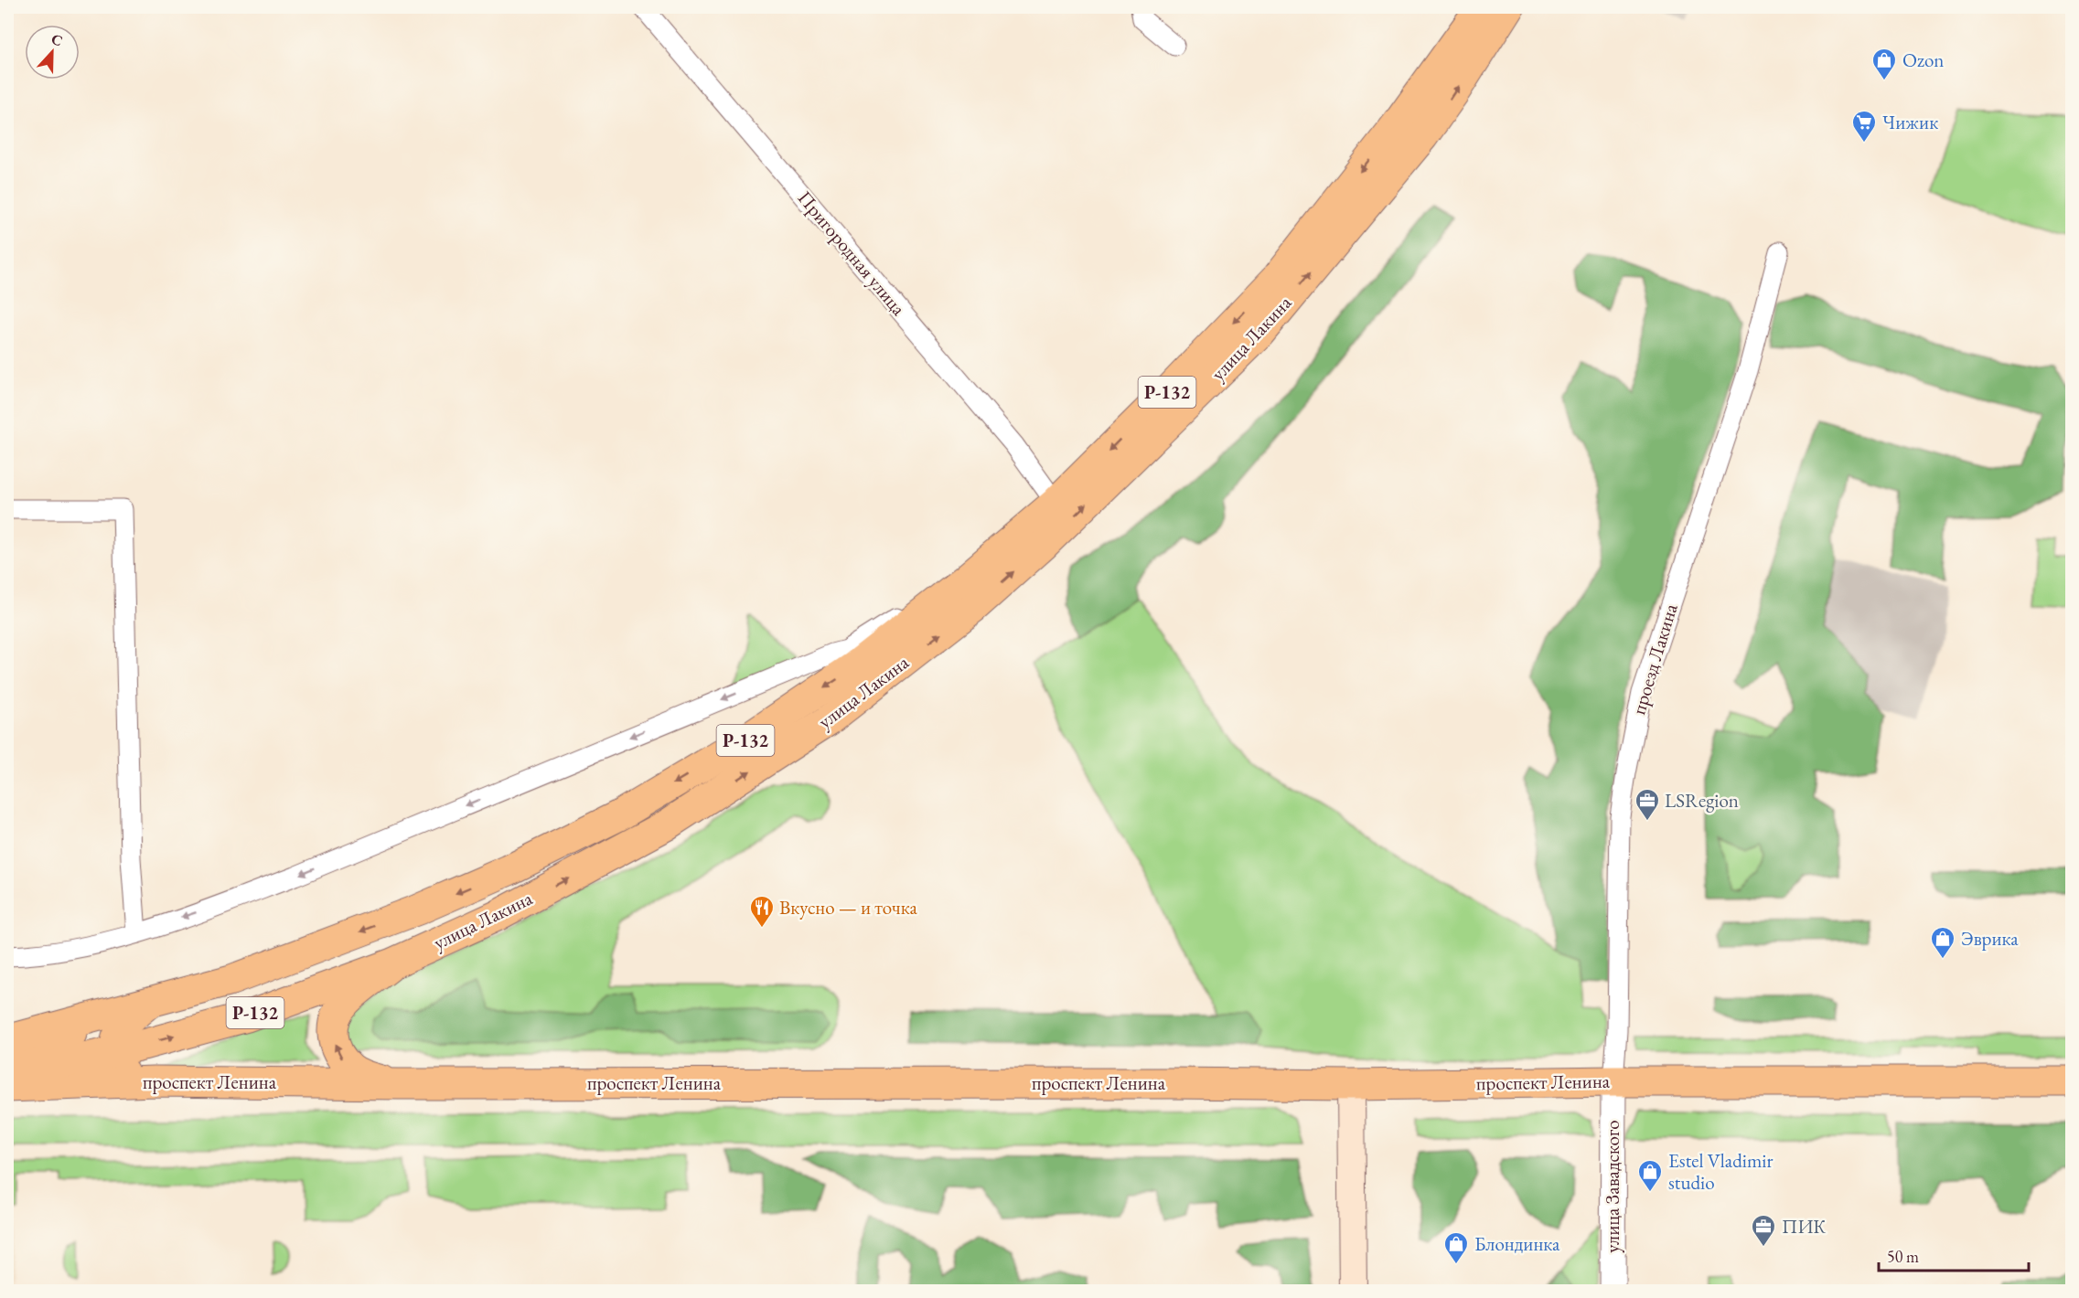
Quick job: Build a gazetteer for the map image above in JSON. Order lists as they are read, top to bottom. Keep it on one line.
{"streets":{"main road":["улица Лакина","Р-132","проспект Ленина"],"street":["Пригородная улица","проезд Лакина","улица Завадского"]},"crossings":[["Пригородная улица","улица Лакина"],["улица Лакина","проспект Ленина"],["проезд Лакина","проспект Ленина"],["проезд Лакина","улица Завадского"],["проспект Ленина","улица Завадского"]],"places":{"shop":["Ozon","Эврика","Estel Vladimir studio","Блондинка"],"supermarket":["Чижик"],"office":["LSRegion","ПИК"],"restaurant":["Вкусно — и точка"]},"scale_bar":"50 m","north":"top"}
